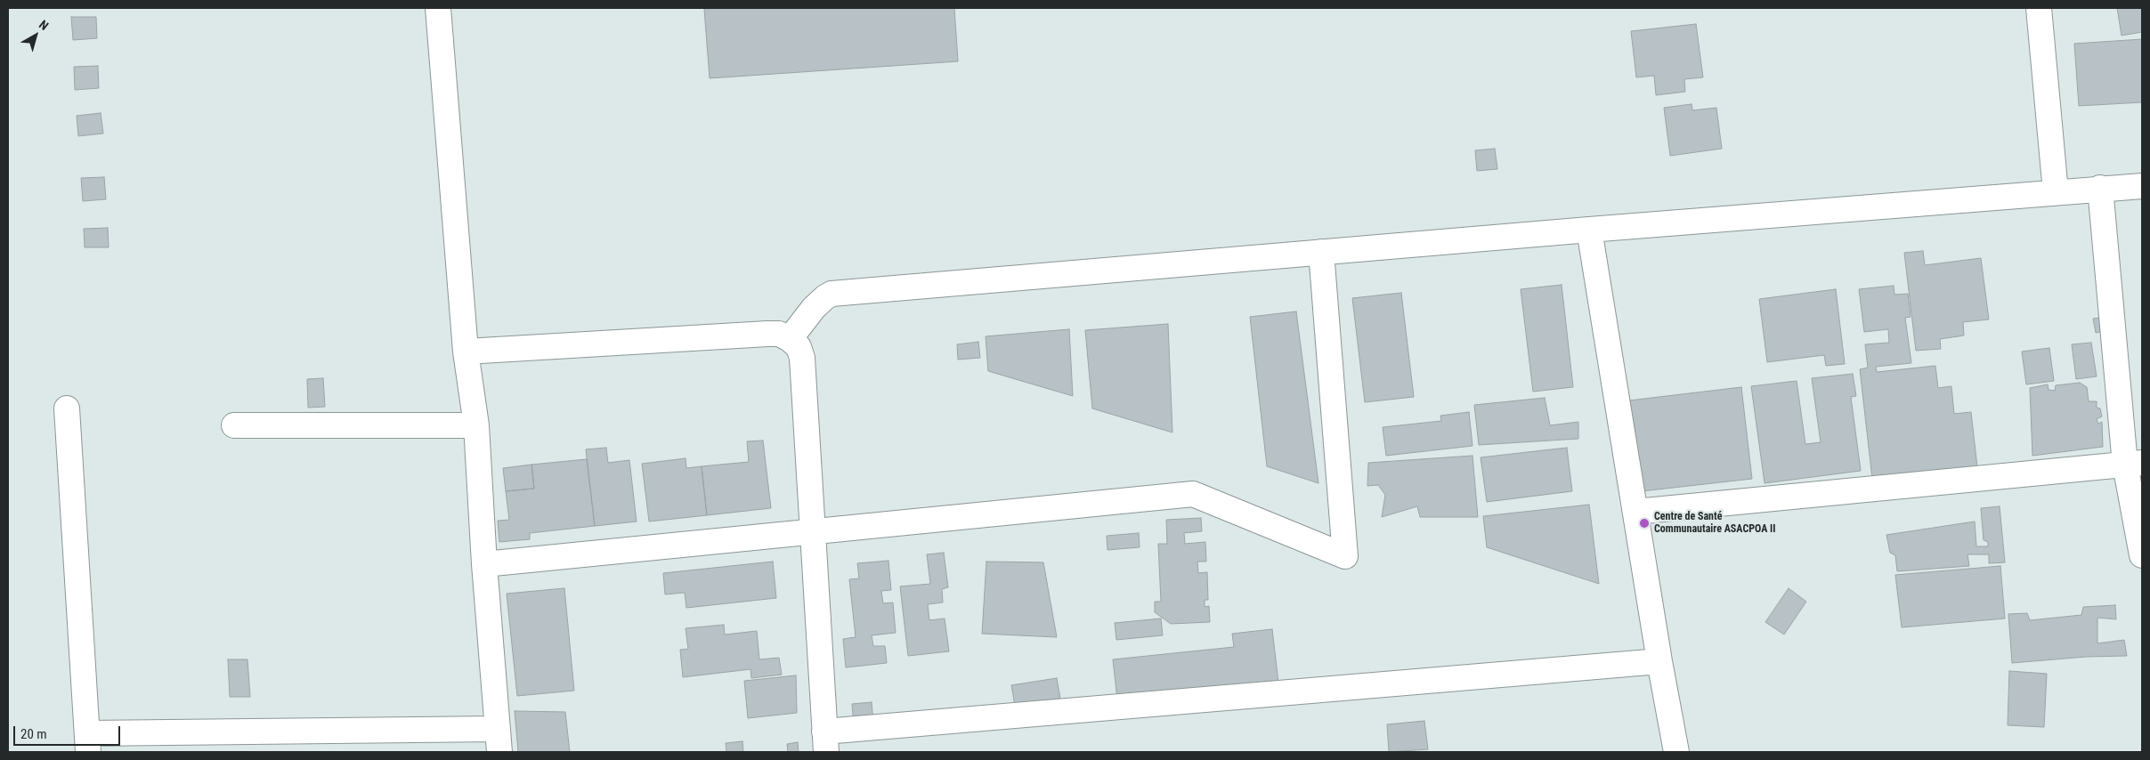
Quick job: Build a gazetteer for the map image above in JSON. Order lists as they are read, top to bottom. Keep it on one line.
{"places":["Centre de Santé Communautaire ASACPOA II"],"scale_bar":"20 m","north":"top right"}
